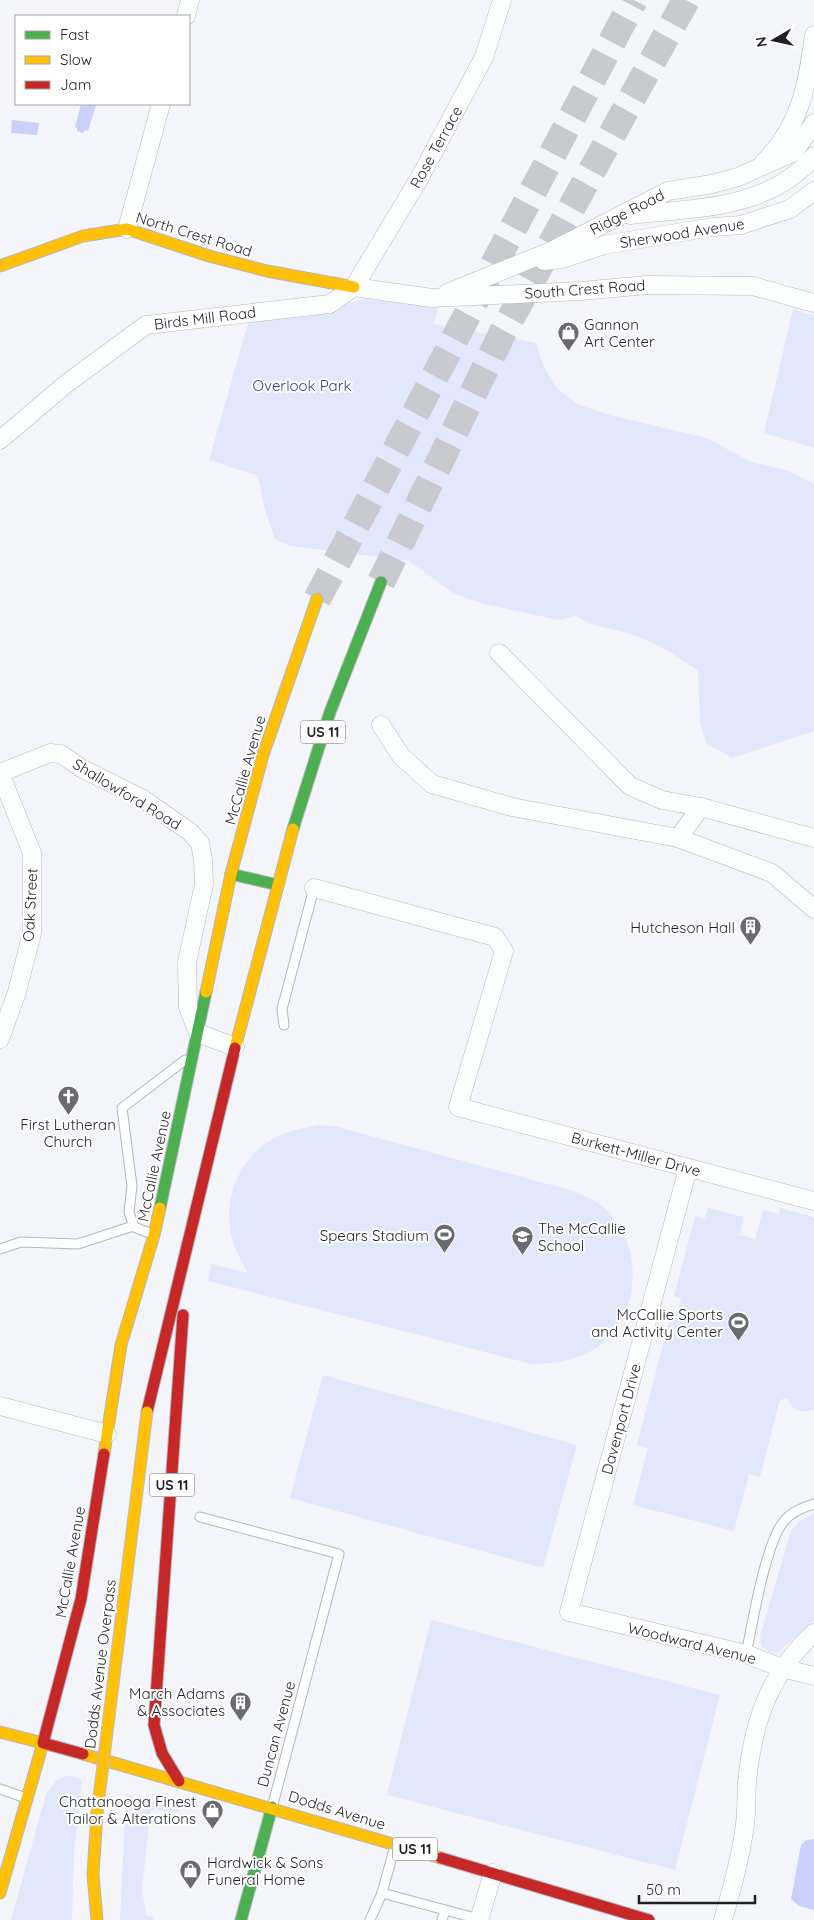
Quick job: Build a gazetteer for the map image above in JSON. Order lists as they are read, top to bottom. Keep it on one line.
{"streets":{"main road":["North Crest Road","US 11","McCallie Avenue","Dodds Avenue Overpass","Duncan Avenue","Dodds Avenue"],"street":["Rose Terrace","Ridge Road","Sherwood Avenue","South Crest Road","Birds Mill Road","Shallowford Road","Oak Street","Burkett-Miller Drive","Davenport Drive","Woodward Avenue"]},"crossings":[["Rose Terrace","North Crest Road"],["Rose Terrace","South Crest Road"],["Rose Terrace","Birds Mill Road"],["Ridge Road","Sherwood Avenue"],["Ridge Road","South Crest Road"],["North Crest Road","South Crest Road"],["North Crest Road","Birds Mill Road"],["South Crest Road","Birds Mill Road"],["US 11","Dodds Avenue Overpass"],["US 11","Dodds Avenue"],["McCallie Avenue","Shallowford Road"],["McCallie Avenue","Dodds Avenue"],["Shallowford Road","Oak Street"],["Burkett-Miller Drive","Davenport Drive"],["Davenport Drive","Woodward Avenue"],["Duncan Avenue","Dodds Avenue"]],"parks":["Overlook Park"],"places":{"shop":["Gannon Art Center","Chattanooga Finest Tailor & Alterations","Hardwick & Sons Funeral Home"],"building":["Hutcheson Hall","March Adams & Associates"],"church":["First Lutheran Church"],"sports":["Spears Stadium","McCallie Sports and Activity Center"],"school or university":["The McCallie School"]},"legend":["Fast","Slow","Jam"],"scale_bar":"50 m","north":"left"}
